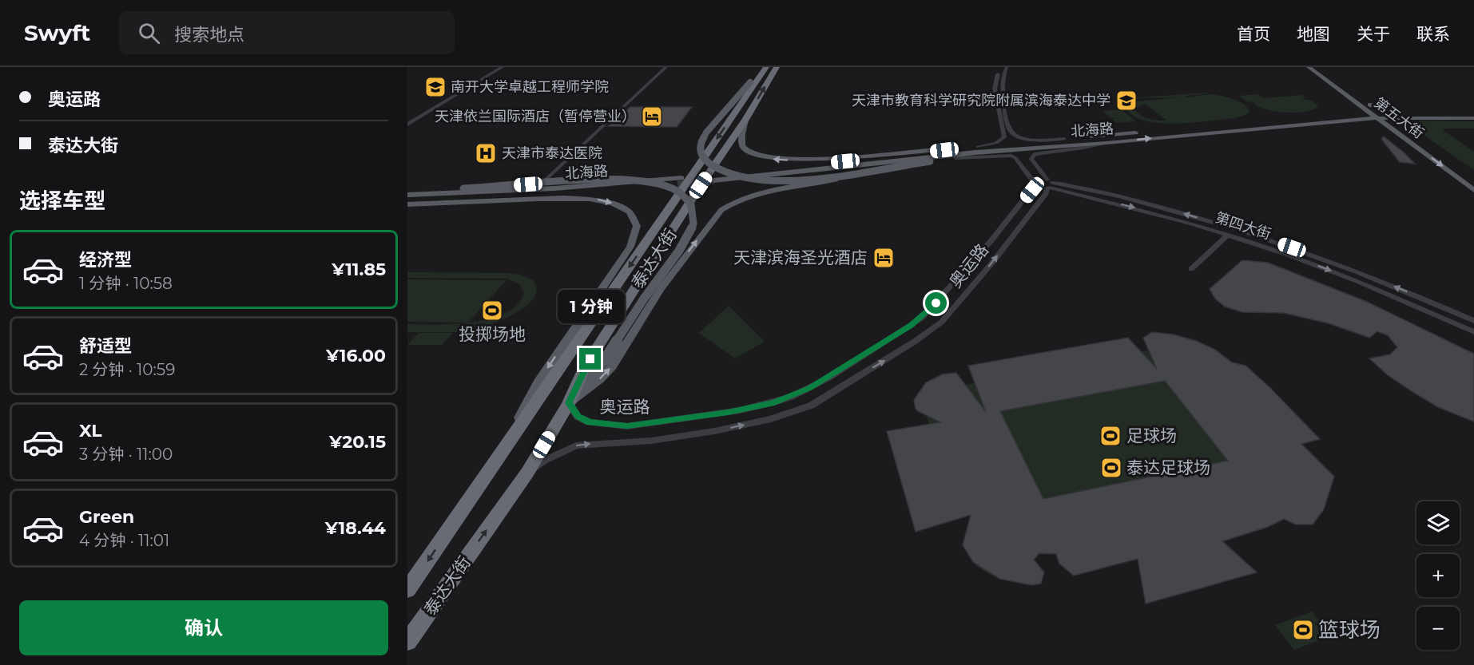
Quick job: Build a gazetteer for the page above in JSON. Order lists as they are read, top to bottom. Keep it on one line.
{"streets":{"highway":["泰达大街"],"main road":["第五大街","北海路"],"street":["第四大街","奥运路"]},"crossings":[["第五大街","北海路"],["第四大街","奥运路"],["泰达大街","奥运路"]],"places":{"school or university":["南开大学卓越工程师学院","天津市教育科学研究院附属滨海泰达中学"],"hotel":["天津依兰国际酒店（暂停营业）","天津滨海圣光酒店"],"hospital":["天津市泰达医院"],"sports":["投掷场地","足球场","泰达足球场","篮球场"]},"page":{"header":"Swyft","search":"搜索地点","nav":["首页","地图","关于","联系"],"banner":["奥运路","泰达大街"],"heading":"选择车型","list":[{"name":"经济型","note":"1 分钟 · 10:58","value":"¥11.85"},{"name":"舒适型","note":"2 分钟 · 10:59","value":"¥16.00"},{"name":"XL","note":"3 分钟 · 11:00","value":"¥20.15"},{"name":"Green","note":"4 分钟 · 11:01","value":"¥18.44"}],"bubble":"1 分钟","map_buttons":["+","−"],"buttons":"确认"}}
